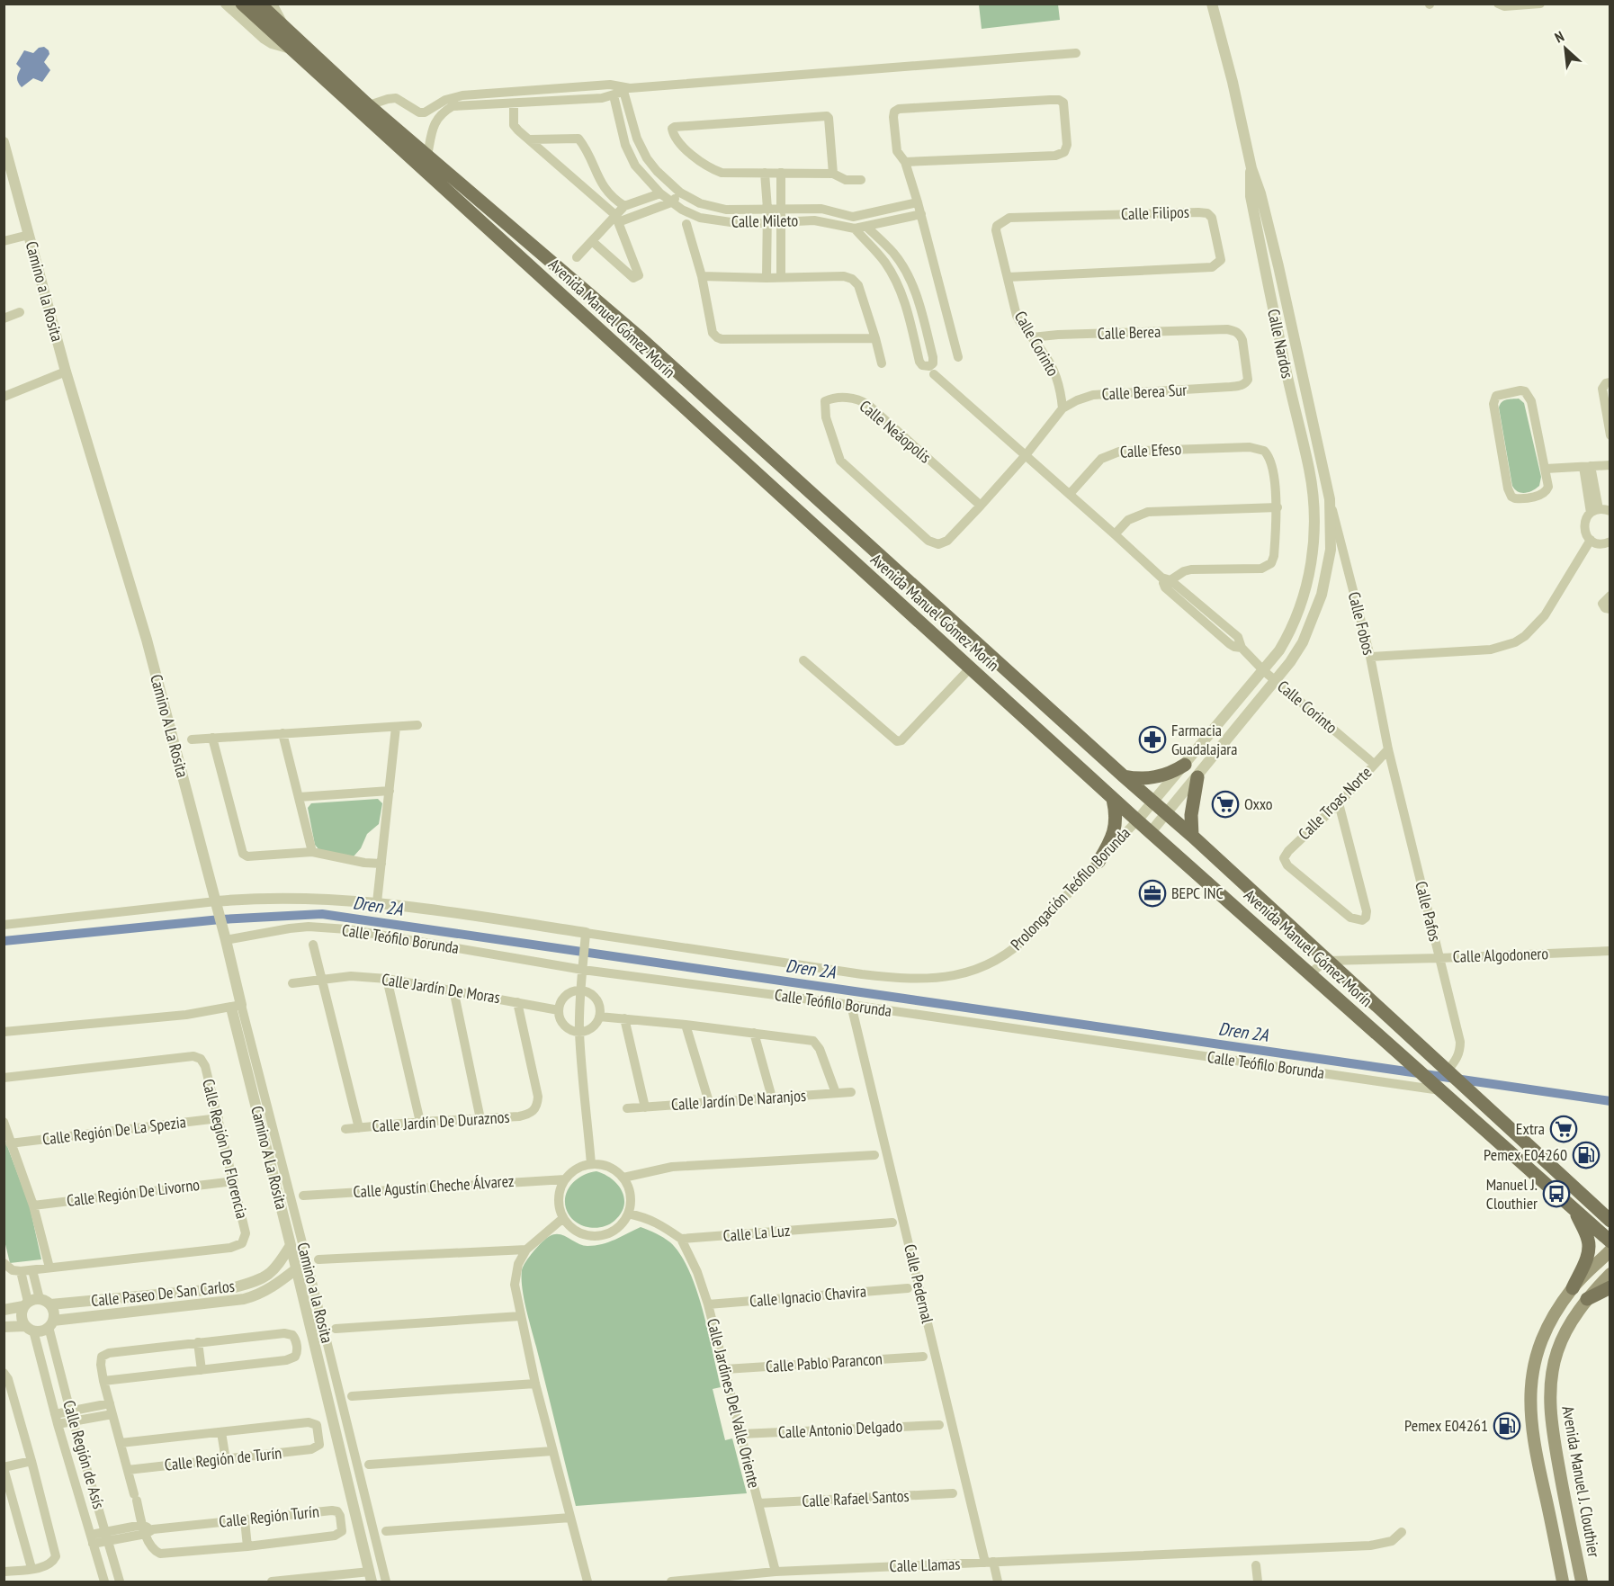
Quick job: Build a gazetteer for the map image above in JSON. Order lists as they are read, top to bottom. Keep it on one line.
{"streets":{"main road":["Avenida Manuel Gómez Morín","Avenida Manuel J. Clouthier"],"street":["Calle Filipos","Calle Mileto","Camino a la Rosita","Calle Berea","Calle Corinto","Calle Nardos","Calle Berea Sur","Calle Neáopolis","Calle Efeso","Calle Fobos","Camino A La Rosita","Calle Troas Norte","Prolongación Teófilo Borunda","Calle Pafos","Calle Teófilo Borunda","Calle Algodonero","Calle Jardín De Moras","Calle Jardín De Naranjos","Calle Jardín De Duraznos","Calle Región De La Spezia","Calle Región De Florencia","Calle Agustín Cheche Álvarez","Calle Región De Livorno","Calle La Luz","Calle Pedernal","Calle Paseo De San Carlos","Calle Ignacio Chavira","Calle Pablo Parancon","Calle Jardines Del Valle Oriente","Calle Antonio Delgado","Calle Región de Asís","Calle Región de Turín","Calle Rafael Santos","Calle Región Turín","Calle Llamas"]},"crossings":[["Calle Filipos","Calle Corinto"],["Camino a la Rosita","Camino A La Rosita"],["Camino a la Rosita","Calle Paseo De San Carlos"],["Avenida Manuel Gómez Morín","Prolongación Teófilo Borunda"],["Avenida Manuel Gómez Morín","Calle Pafos"],["Avenida Manuel Gómez Morín","Calle Teófilo Borunda"],["Avenida Manuel Gómez Morín","Calle Algodonero"],["Calle Berea","Calle Corinto"],["Calle Berea","Calle Berea Sur"],["Calle Corinto","Calle Berea Sur"],["Calle Corinto","Calle Efeso"],["Calle Corinto","Calle Troas Norte"],["Calle Corinto","Prolongación Teófilo Borunda"],["Calle Nardos","Calle Fobos"],["Calle Nardos","Prolongación Teófilo Borunda"],["Calle Fobos","Calle Troas Norte"],["Calle Fobos","Prolongación Teófilo Borunda"],["Calle Fobos","Calle Pafos"],["Camino A La Rosita","Calle Teófilo Borunda"],["Camino A La Rosita","Calle Paseo De San Carlos"],["Calle Troas Norte","Calle Pafos"],["Prolongación Teófilo Borunda","Calle Teófilo Borunda"],["Calle Pafos","Calle Algodonero"],["Calle Teófilo Borunda","Calle Pedernal"],["Calle Jardín De Moras","Calle Jardín De Duraznos"],["Calle Región De La Spezia","Calle Región De Florencia"],["Calle Región De Florencia","Calle Región De Livorno"],["Calle La Luz","Calle Jardines Del Valle Oriente"],["Calle Pedernal","Calle Llamas"],["Calle Paseo De San Carlos","Calle Región de Asís"],["Calle Ignacio Chavira","Calle Jardines Del Valle Oriente"],["Calle Pablo Parancon","Calle Jardines Del Valle Oriente"],["Calle Jardines Del Valle Oriente","Calle Antonio Delgado"],["Calle Jardines Del Valle Oriente","Calle Rafael Santos"],["Calle Jardines Del Valle Oriente","Calle Llamas"],["Calle Región de Asís","Calle Región Turín"]],"water":["Dren 2A"],"places":{"pharmacy":["Farmacia Guadalajara"],"supermarket":["Oxxo","Extra"],"office":["BEPC INC"],"fuel station":["Pemex E04260","Pemex E04261"],"bus stop":["Manuel J. Clouthier"]},"north":"top left"}
